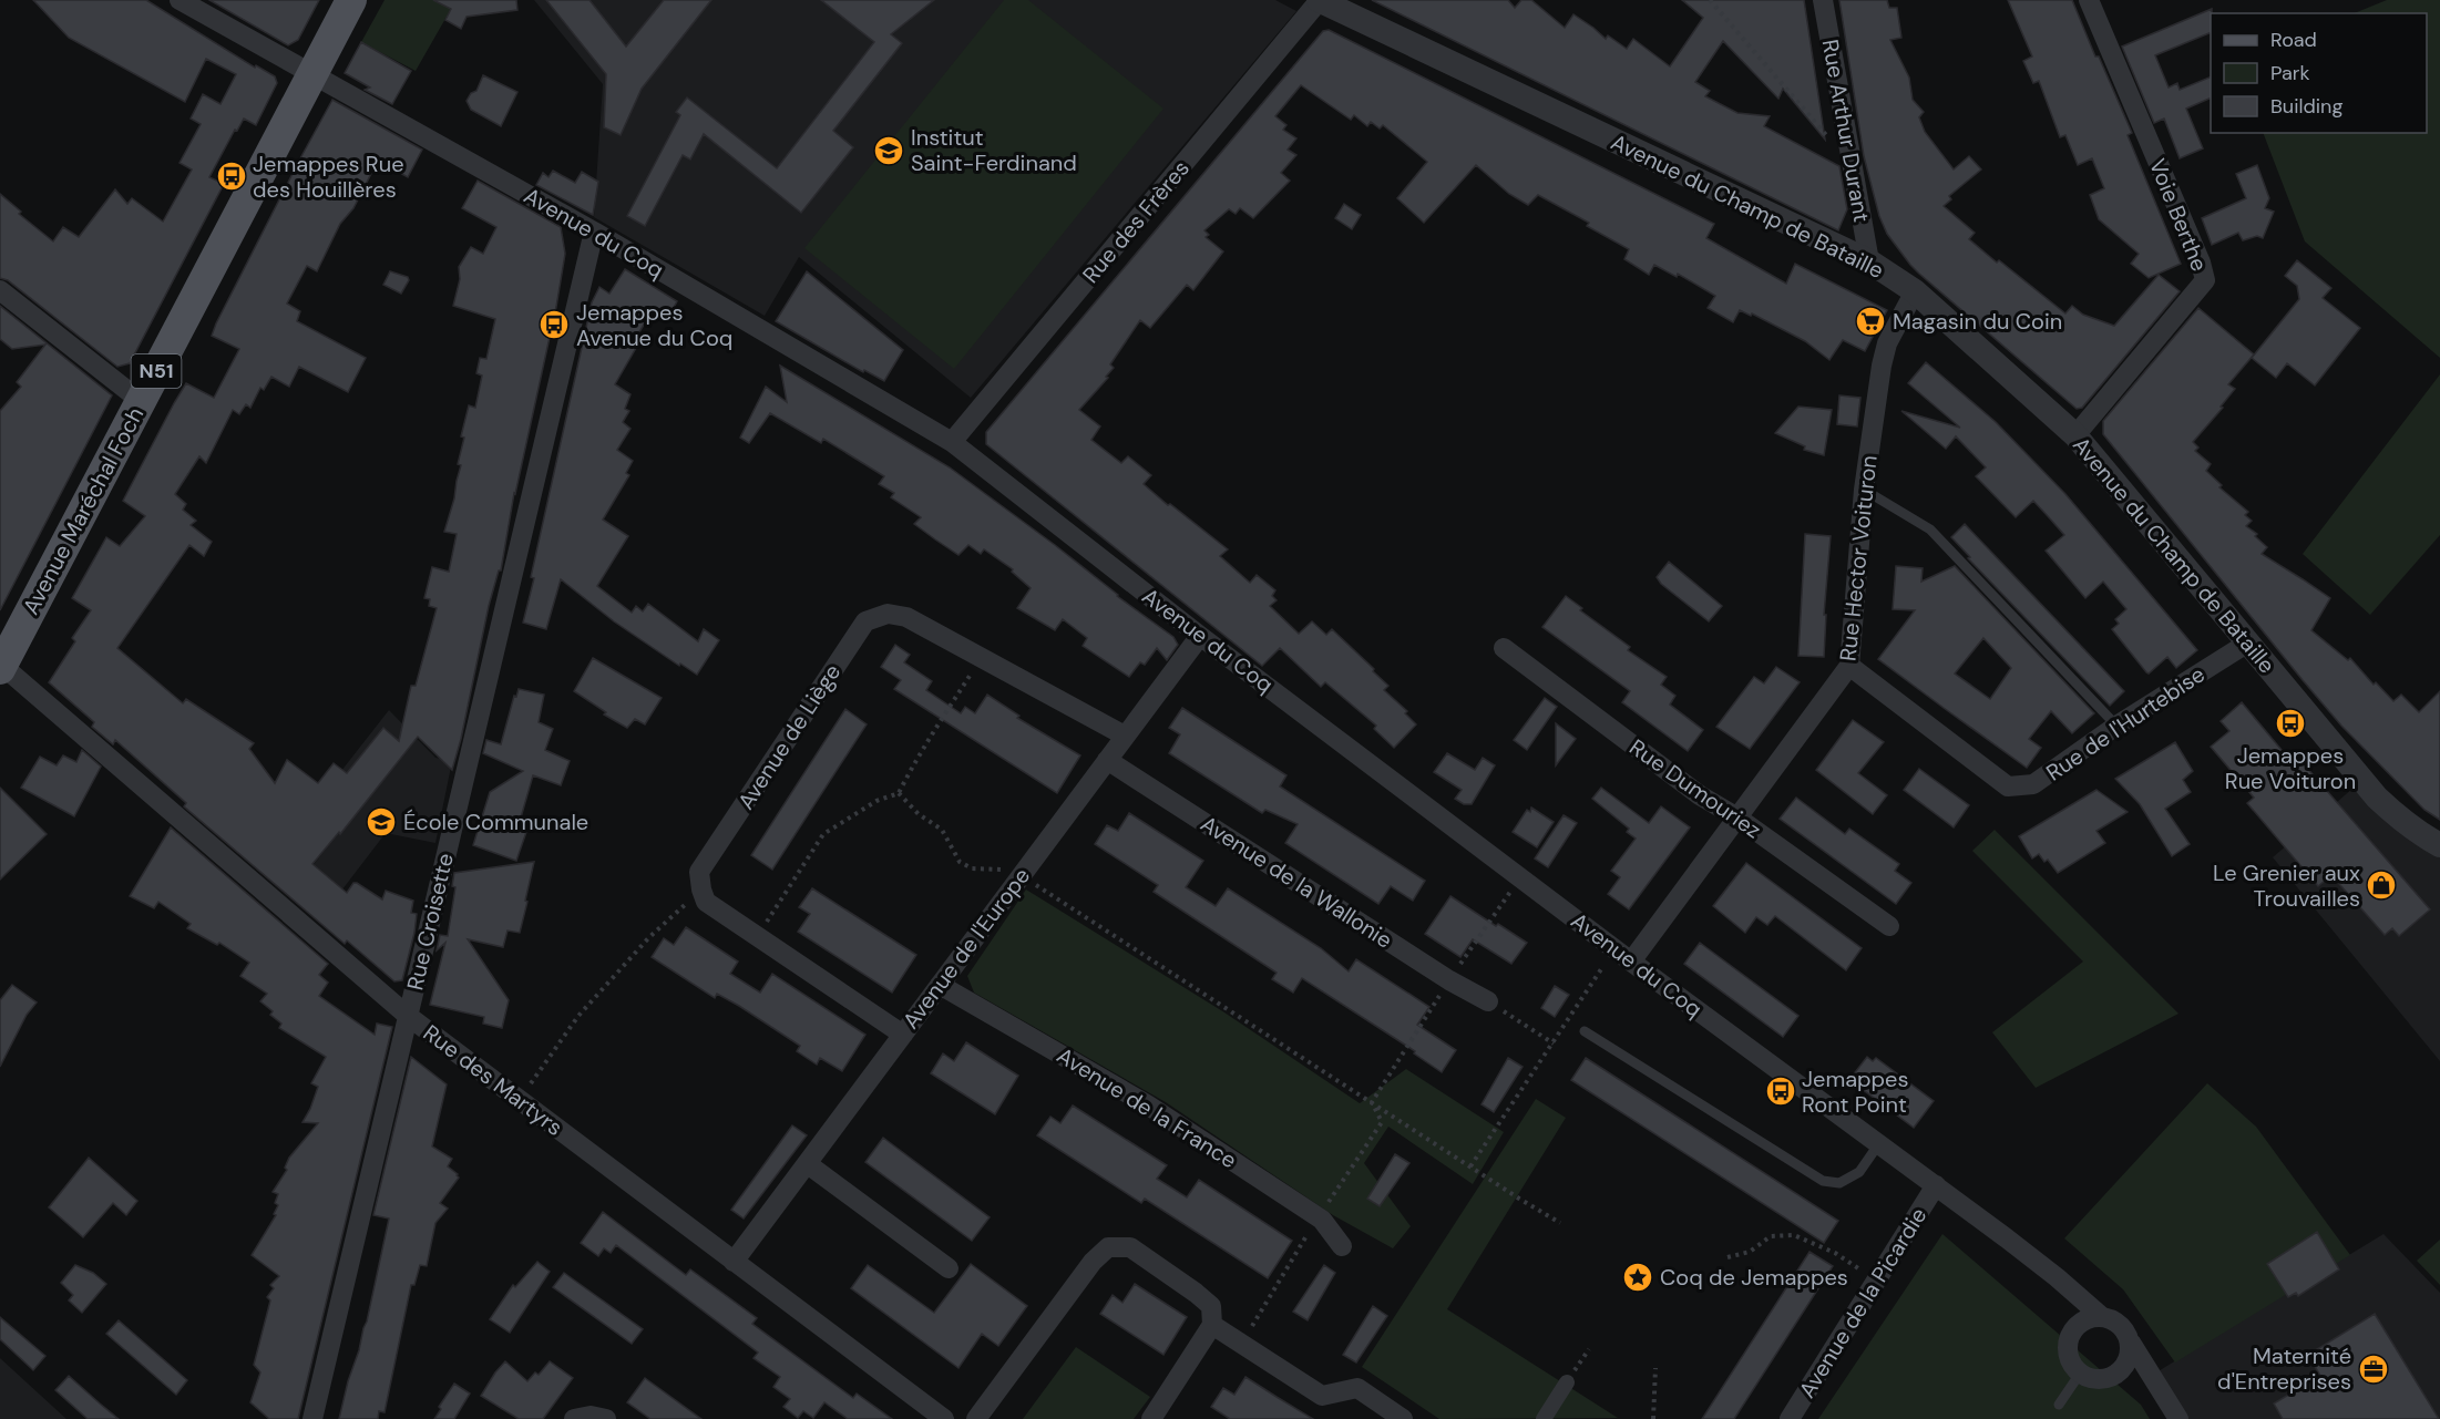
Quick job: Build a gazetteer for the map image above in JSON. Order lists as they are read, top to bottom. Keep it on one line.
{"streets":{"main road":["N51","Avenue Maréchal Foch"],"street":["Rue Arthur Durant","Avenue du Champ de Bataille","Voie Berthe","Rue des Frères","Avenue du Coq","Rue Hector Voituron","Rue de l'Hurtebise","Avenue de Liège","Rue Dumouriez","Avenue de la Wallonie","Rue Croisette","Avenue de l'Europe","Rue des Martyrs","Avenue de la France","Avenue de la Picardie"]},"crossings":[["Rue Arthur Durant","Avenue du Champ de Bataille"],["Avenue du Champ de Bataille","Voie Berthe"],["Avenue du Champ de Bataille","Rue des Frères"],["Avenue du Champ de Bataille","Rue Hector Voituron"],["Avenue du Champ de Bataille","Rue de l'Hurtebise"],["Rue des Frères","Avenue du Coq"],["Avenue du Coq","Avenue Maréchal Foch"],["Avenue du Coq","Rue Hector Voituron"],["Avenue du Coq","Rue Croisette"],["Avenue du Coq","Avenue de l'Europe"],["Avenue du Coq","Avenue de la Picardie"],["Avenue Maréchal Foch","Rue des Martyrs"],["Rue Hector Voituron","Rue de l'Hurtebise"],["Rue Hector Voituron","Rue Dumouriez"],["Avenue de Liège","Avenue de l'Europe"],["Avenue de la Wallonie","Avenue de l'Europe"],["Rue Croisette","Rue des Martyrs"],["Avenue de l'Europe","Rue des Martyrs"],["Avenue de l'Europe","Avenue de la France"]],"places":{"school or university":["Institut Saint-Ferdinand","École Communale"],"bus stop":["Jemappes Rue des Houillères","Jemappes Avenue du Coq","Jemappes Rue Voituron","Jemappes Ront Point"],"supermarket":["Magasin du Coin"],"shop":["Le Grenier aux Trouvailles"],"place":["Coq de Jemappes"],"office":["Maternité d'Entreprises"]},"legend":["Road","Park","Building"]}
